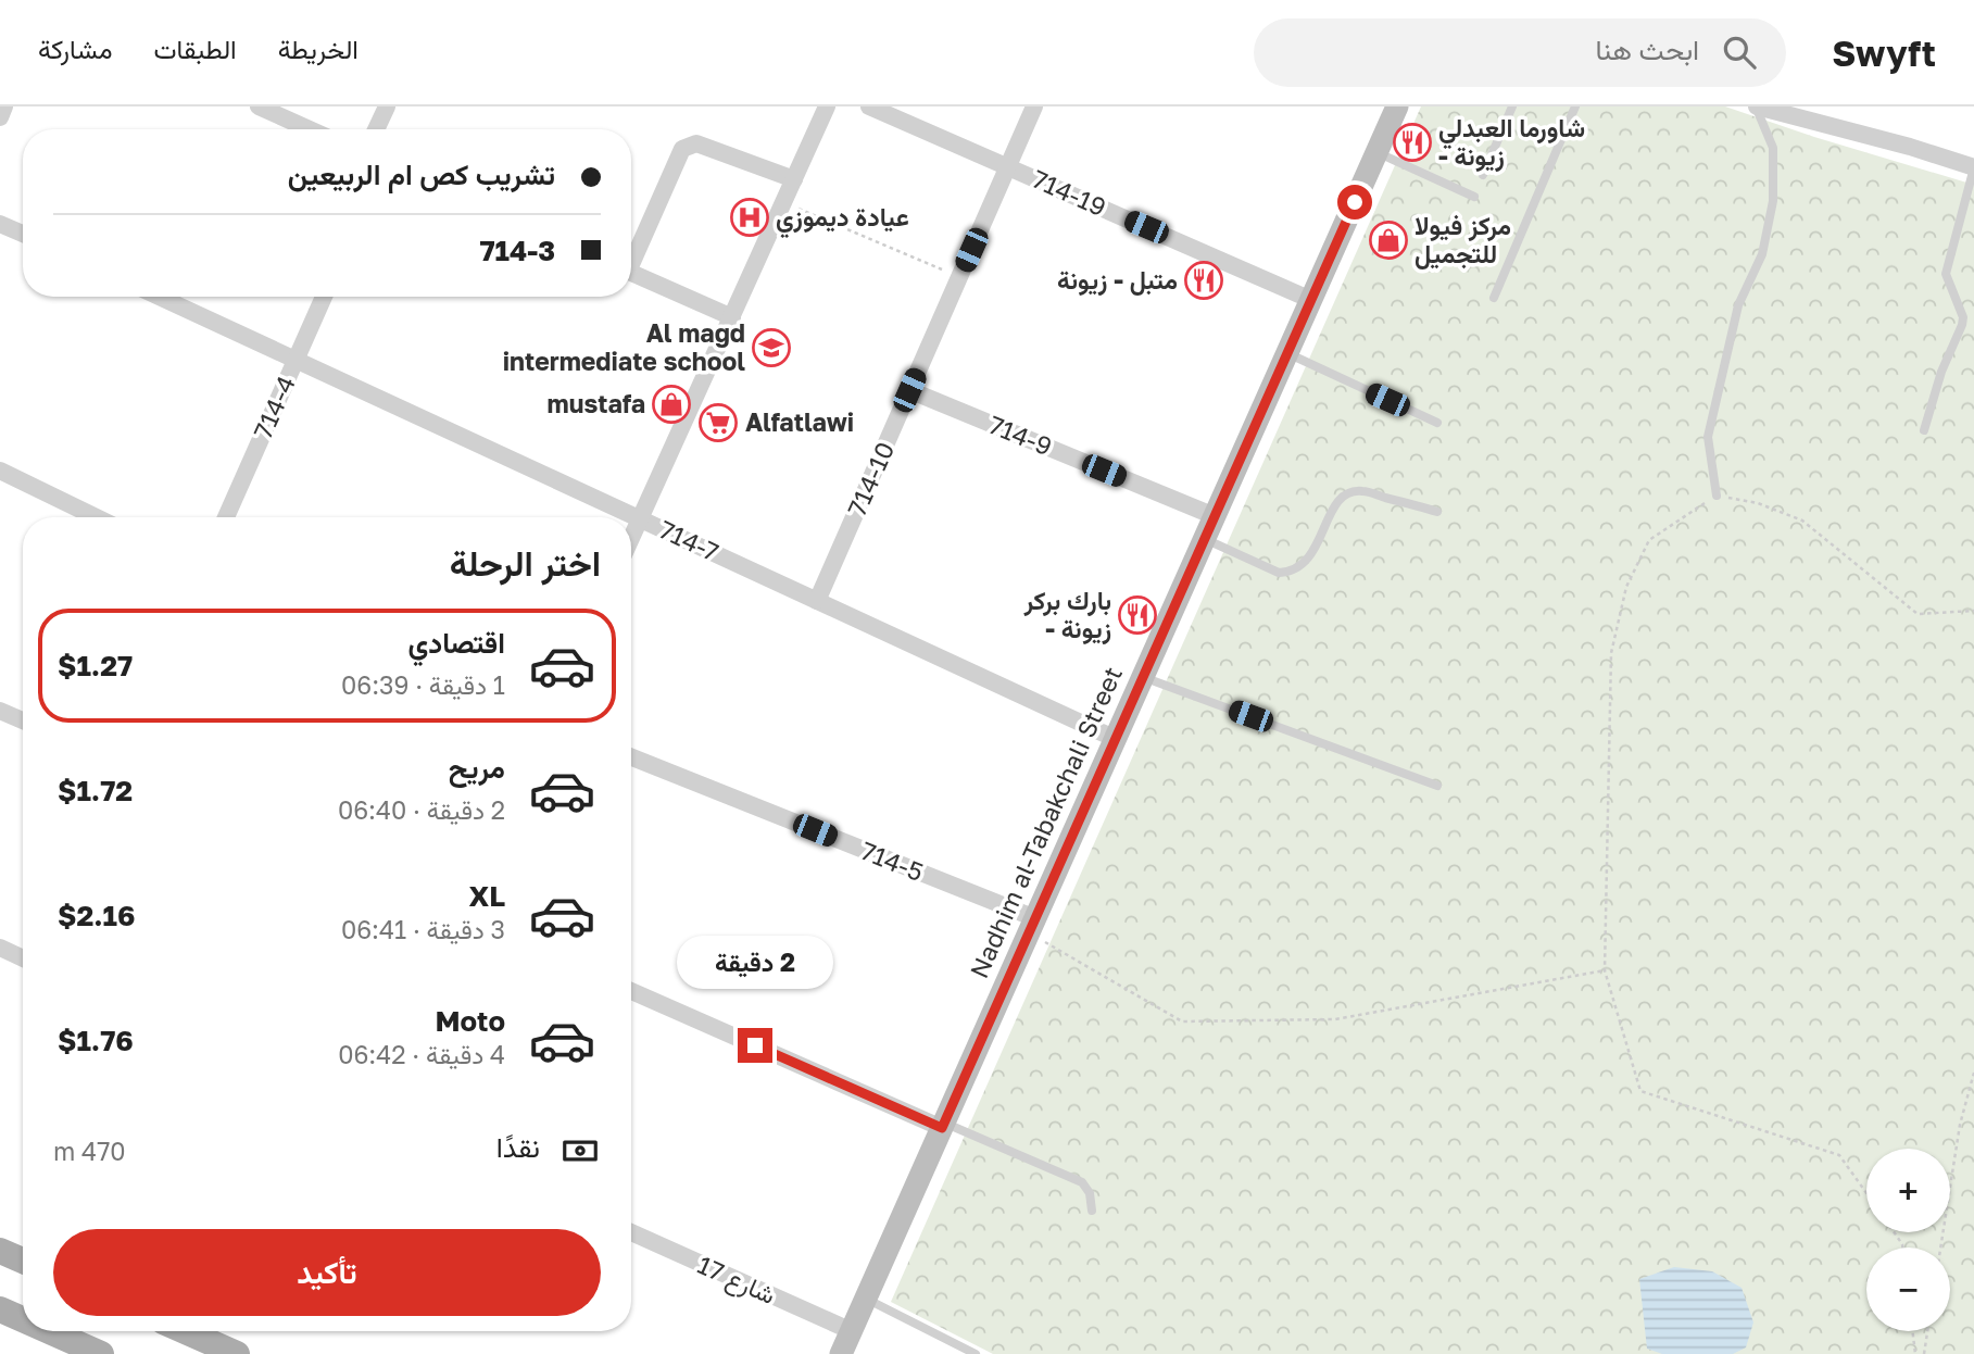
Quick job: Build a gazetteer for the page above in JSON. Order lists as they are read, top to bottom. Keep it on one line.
{"streets":{"main road":["Nadhim al-Tabakchali Street"],"street":["714-19","714-4","714-9","714-10","714-7","714-5","شارع 17"]},"crossings":[["714-19","714-10"],["714-19","Nadhim al-Tabakchali Street"],["714-4","714-7"],["714-9","714-10"],["714-9","Nadhim al-Tabakchali Street"],["714-10","714-7"],["714-7","Nadhim al-Tabakchali Street"],["Nadhim al-Tabakchali Street","714-5"],["Nadhim al-Tabakchali Street","شارع 17"]],"places":{"restaurant":["شاورما العبدلي - زيونة","متبل - زيونة","بارك بركر - زيونة"],"hospital":["عيادة ديموزي"],"shop":["مركز فيولا للتجميل","mustafa"],"school or university":["Al magd intermediate school"],"supermarket":["Alfatlawi"]},"page":{"header":"Swyft","search":"ابحث هنا","nav":["الخريطة","الطبقات","مشاركة"],"banner":["تشريب كص ام الربيعين","714-3"],"heading":"اختر الرحلة","list":[{"name":"اقتصادي","note":"1 دقيقة · 06:39","value":"$1.27"},{"name":"مريح","note":"2 دقيقة · 06:40","value":"$1.72"},{"name":"XL","note":"3 دقيقة · 06:41","value":"$2.16"},{"name":"Moto","note":"4 دقيقة · 06:42","value":"$1.76"}],"bubble":"2 دقيقة","pay":["نقدًا","470 m"],"map_buttons":["+","−"],"buttons":"تأكيد"}}
